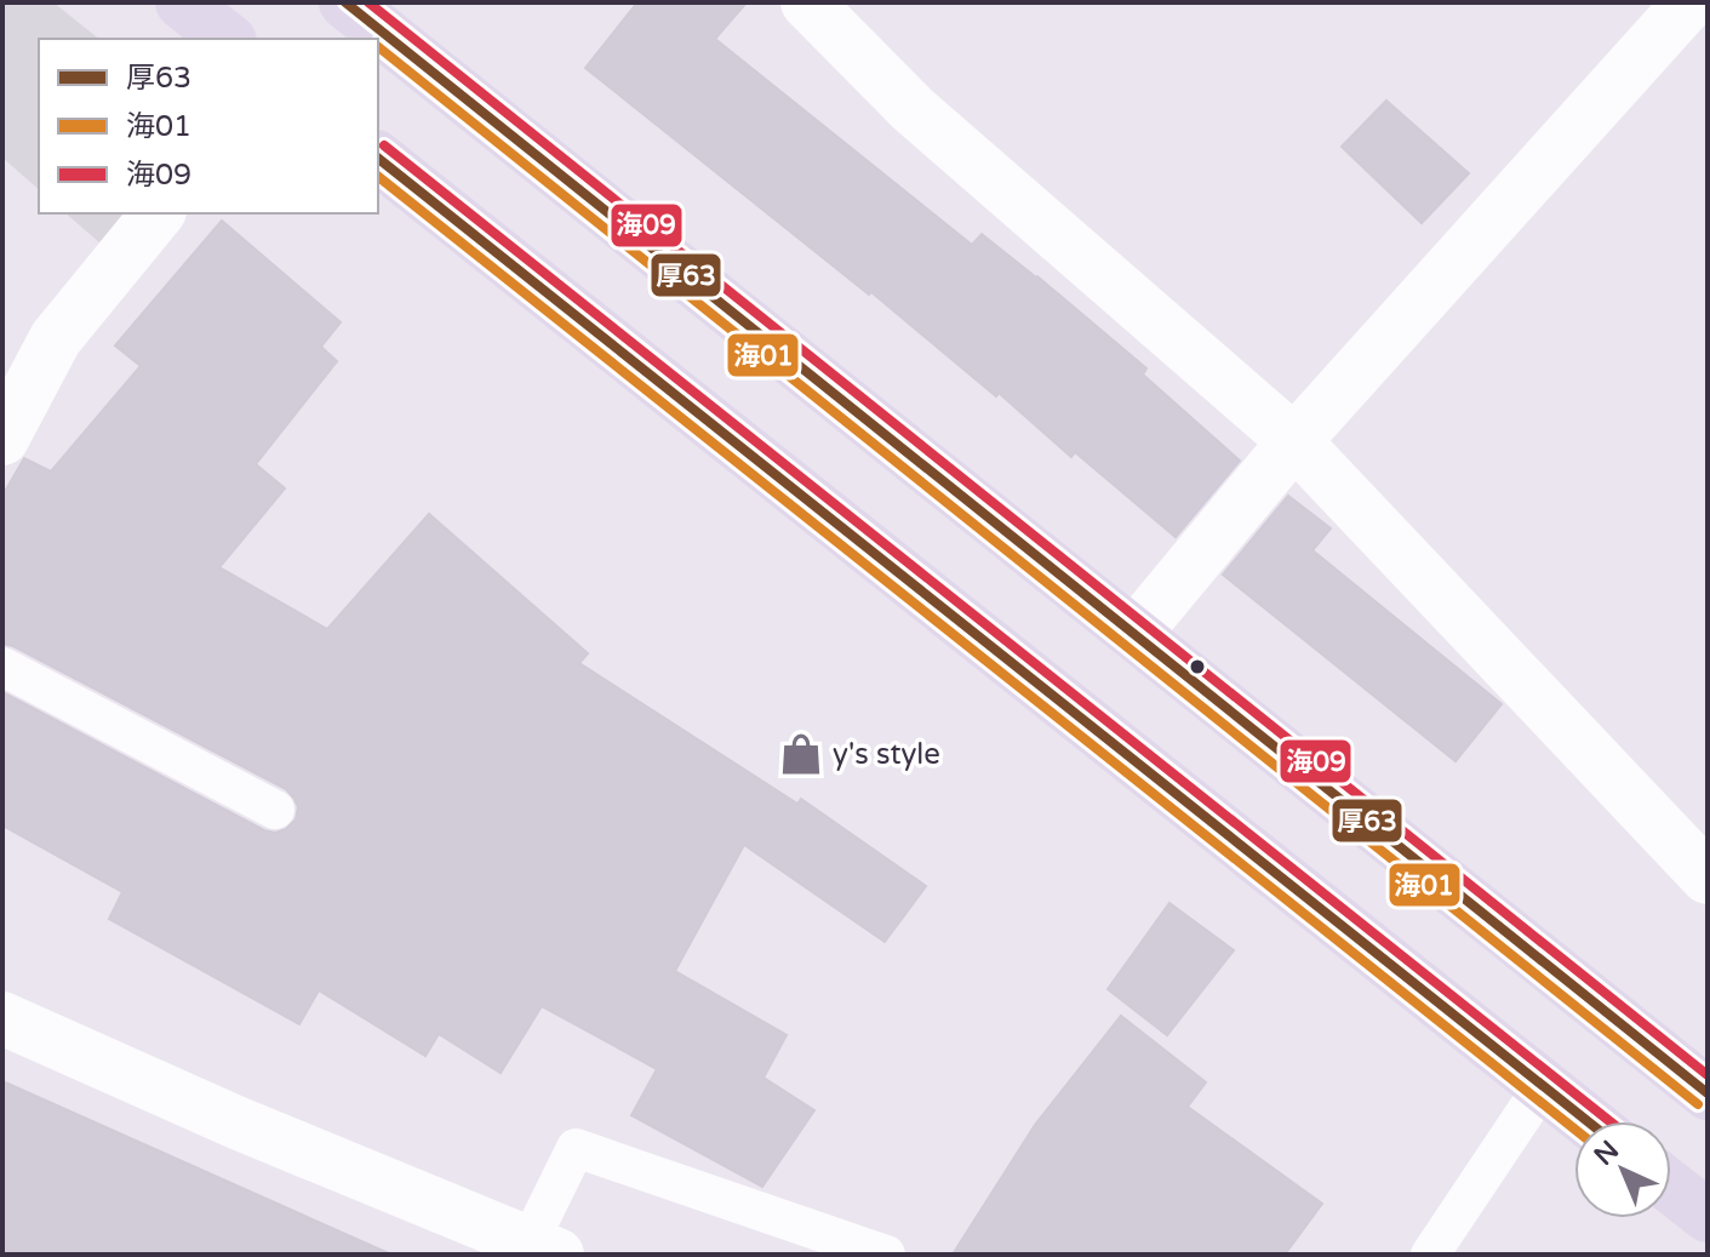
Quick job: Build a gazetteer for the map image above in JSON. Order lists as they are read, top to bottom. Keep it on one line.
{"places":{"shop":["y's style"]},"lines":["transit line 厚63","transit line 海09","transit line 海01"],"legend":["厚63","海01","海09"],"north":"top left"}
